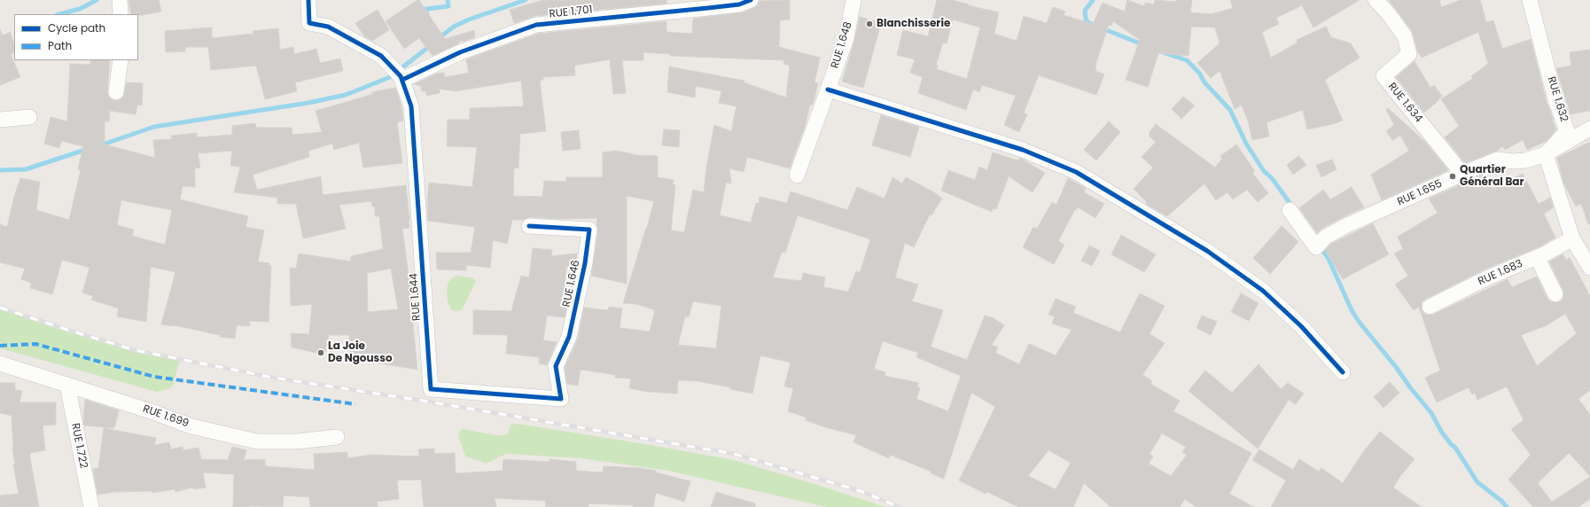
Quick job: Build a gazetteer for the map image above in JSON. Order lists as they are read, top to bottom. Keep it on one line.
{"streets":{"street":["RUE 1.701","RUE 1.648","RUE 1.632","RUE 1.634","RUE 1.655","RUE 1.683","RUE 1.646","RUE 1.644","RUE 1.699","RUE 1.722"]},"crossings":[["RUE 1.701","RUE 1.644"],["RUE 1.632","RUE 1.655"],["RUE 1.634","RUE 1.655"],["RUE 1.646","RUE 1.644"],["RUE 1.699","RUE 1.722"]],"places":["Blanchisserie","Quartier Général Bar","La Joie De Ngousso"],"legend":["Cycle path","Path"]}
